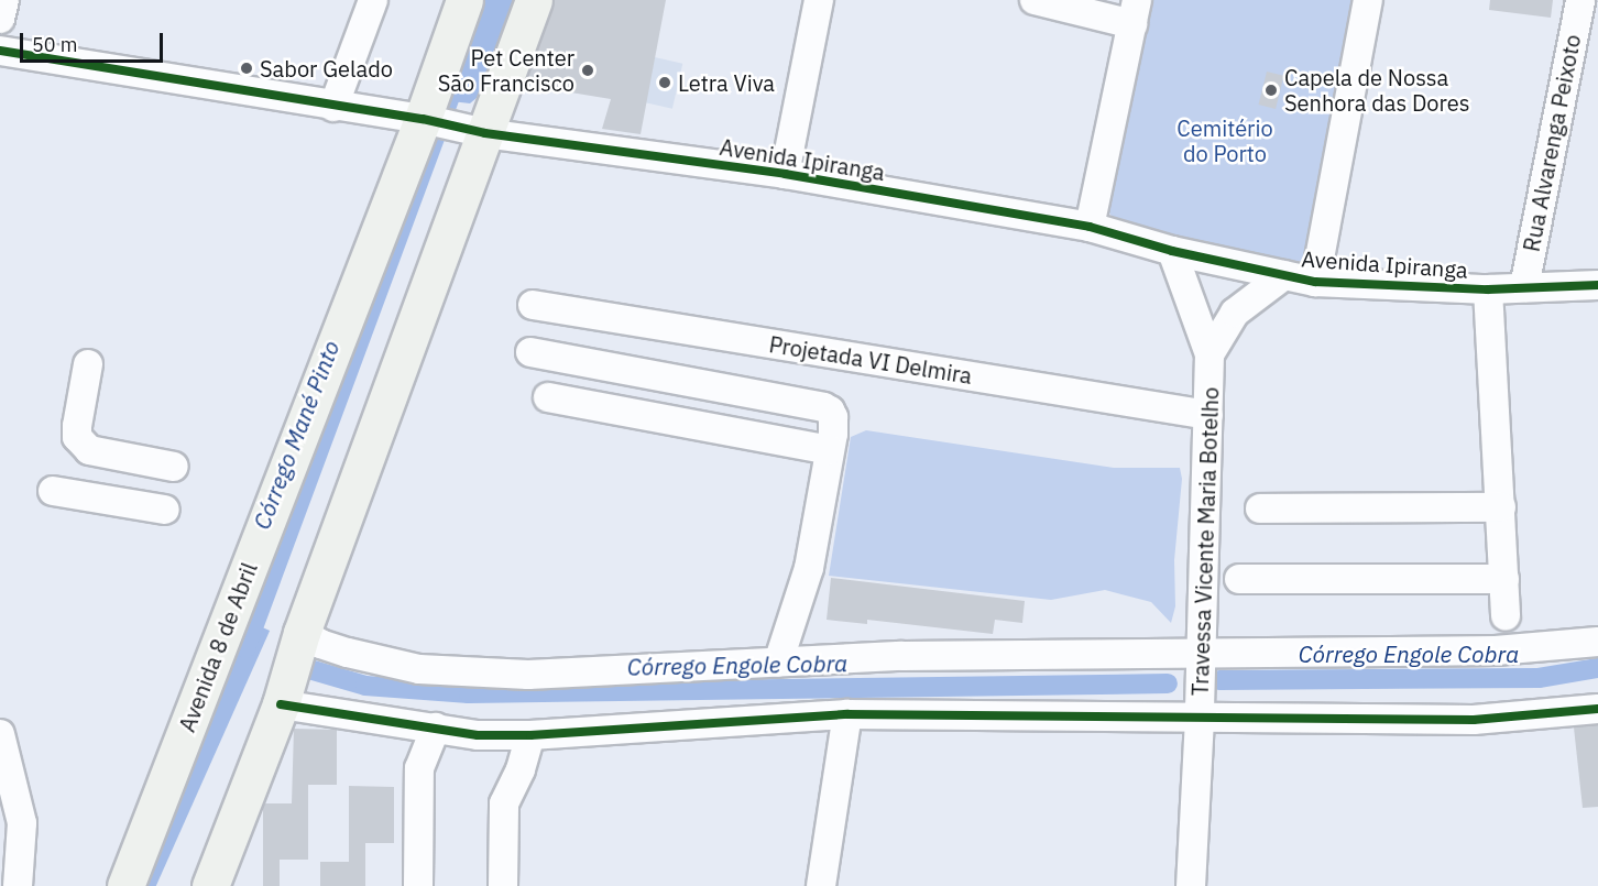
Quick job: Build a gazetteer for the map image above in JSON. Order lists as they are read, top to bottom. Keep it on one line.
{"streets":{"main road":["Avenida 8 de Abril"],"street":["Rua Alvarenga Peixoto","Avenida Ipiranga","Projetada VI Delmira","Travessa Vicente Maria Botelho"]},"crossings":[["Rua Alvarenga Peixoto","Avenida Ipiranga"],["Avenida Ipiranga","Travessa Vicente Maria Botelho"],["Avenida Ipiranga","Avenida 8 de Abril"],["Projetada VI Delmira","Travessa Vicente Maria Botelho"]],"water":["Córrego Mané Pinto","Córrego Engole Cobra"],"parks":["Cemitério do Porto"],"places":["Sabor Gelado","Pet Center São Francisco","Letra Viva","Capela de Nossa Senhora das Dores"],"scale_bar":"50 m"}
